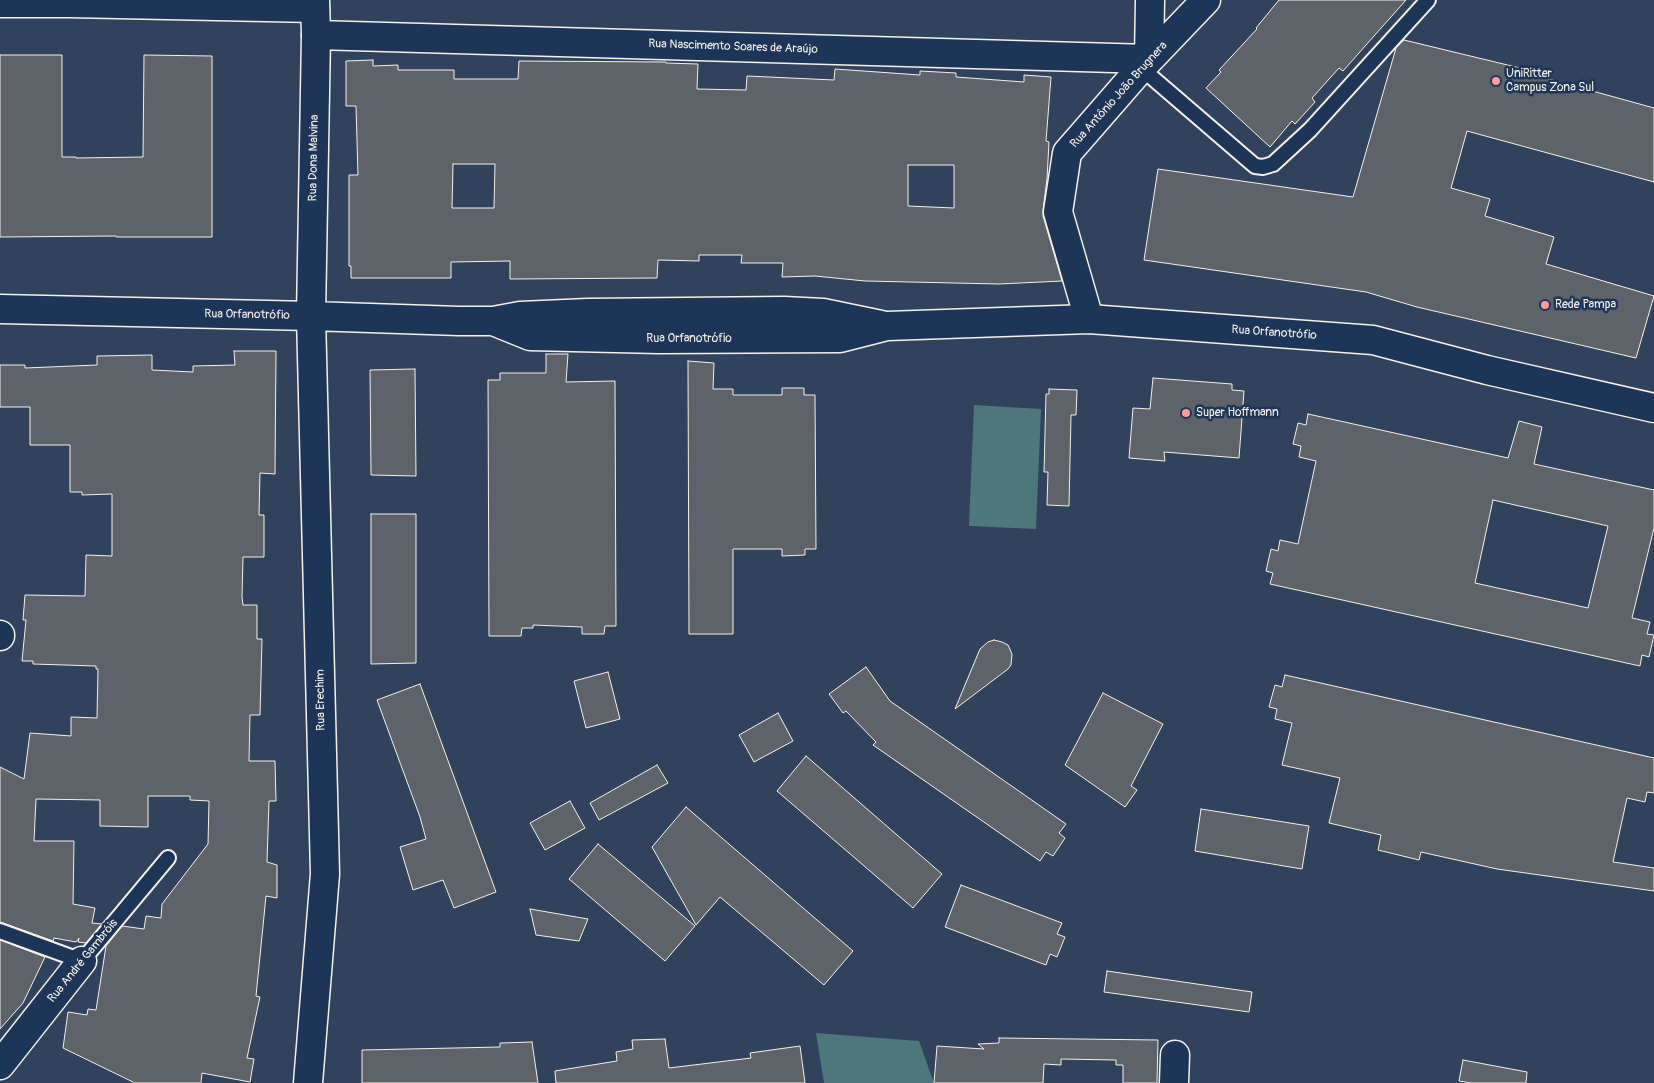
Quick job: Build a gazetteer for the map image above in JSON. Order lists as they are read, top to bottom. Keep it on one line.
{"streets":{"street":["Rua Nascimento Soares de Araújo","Rua Antônio João Brugnera","Rua Dona Malvina","Rua Orfanotrófio","Rua Erechim","Rua André Gambróis"]},"crossings":[["Rua Nascimento Soares de Araújo","Rua Antônio João Brugnera"],["Rua Nascimento Soares de Araújo","Rua Dona Malvina"],["Rua Antônio João Brugnera","Rua Orfanotrófio"],["Rua Dona Malvina","Rua Orfanotrófio"],["Rua Dona Malvina","Rua Erechim"],["Rua Orfanotrófio","Rua Erechim"]],"places":["UniRitter Campus Zona Sul","Rede Pampa","Super Hoffmann"]}
